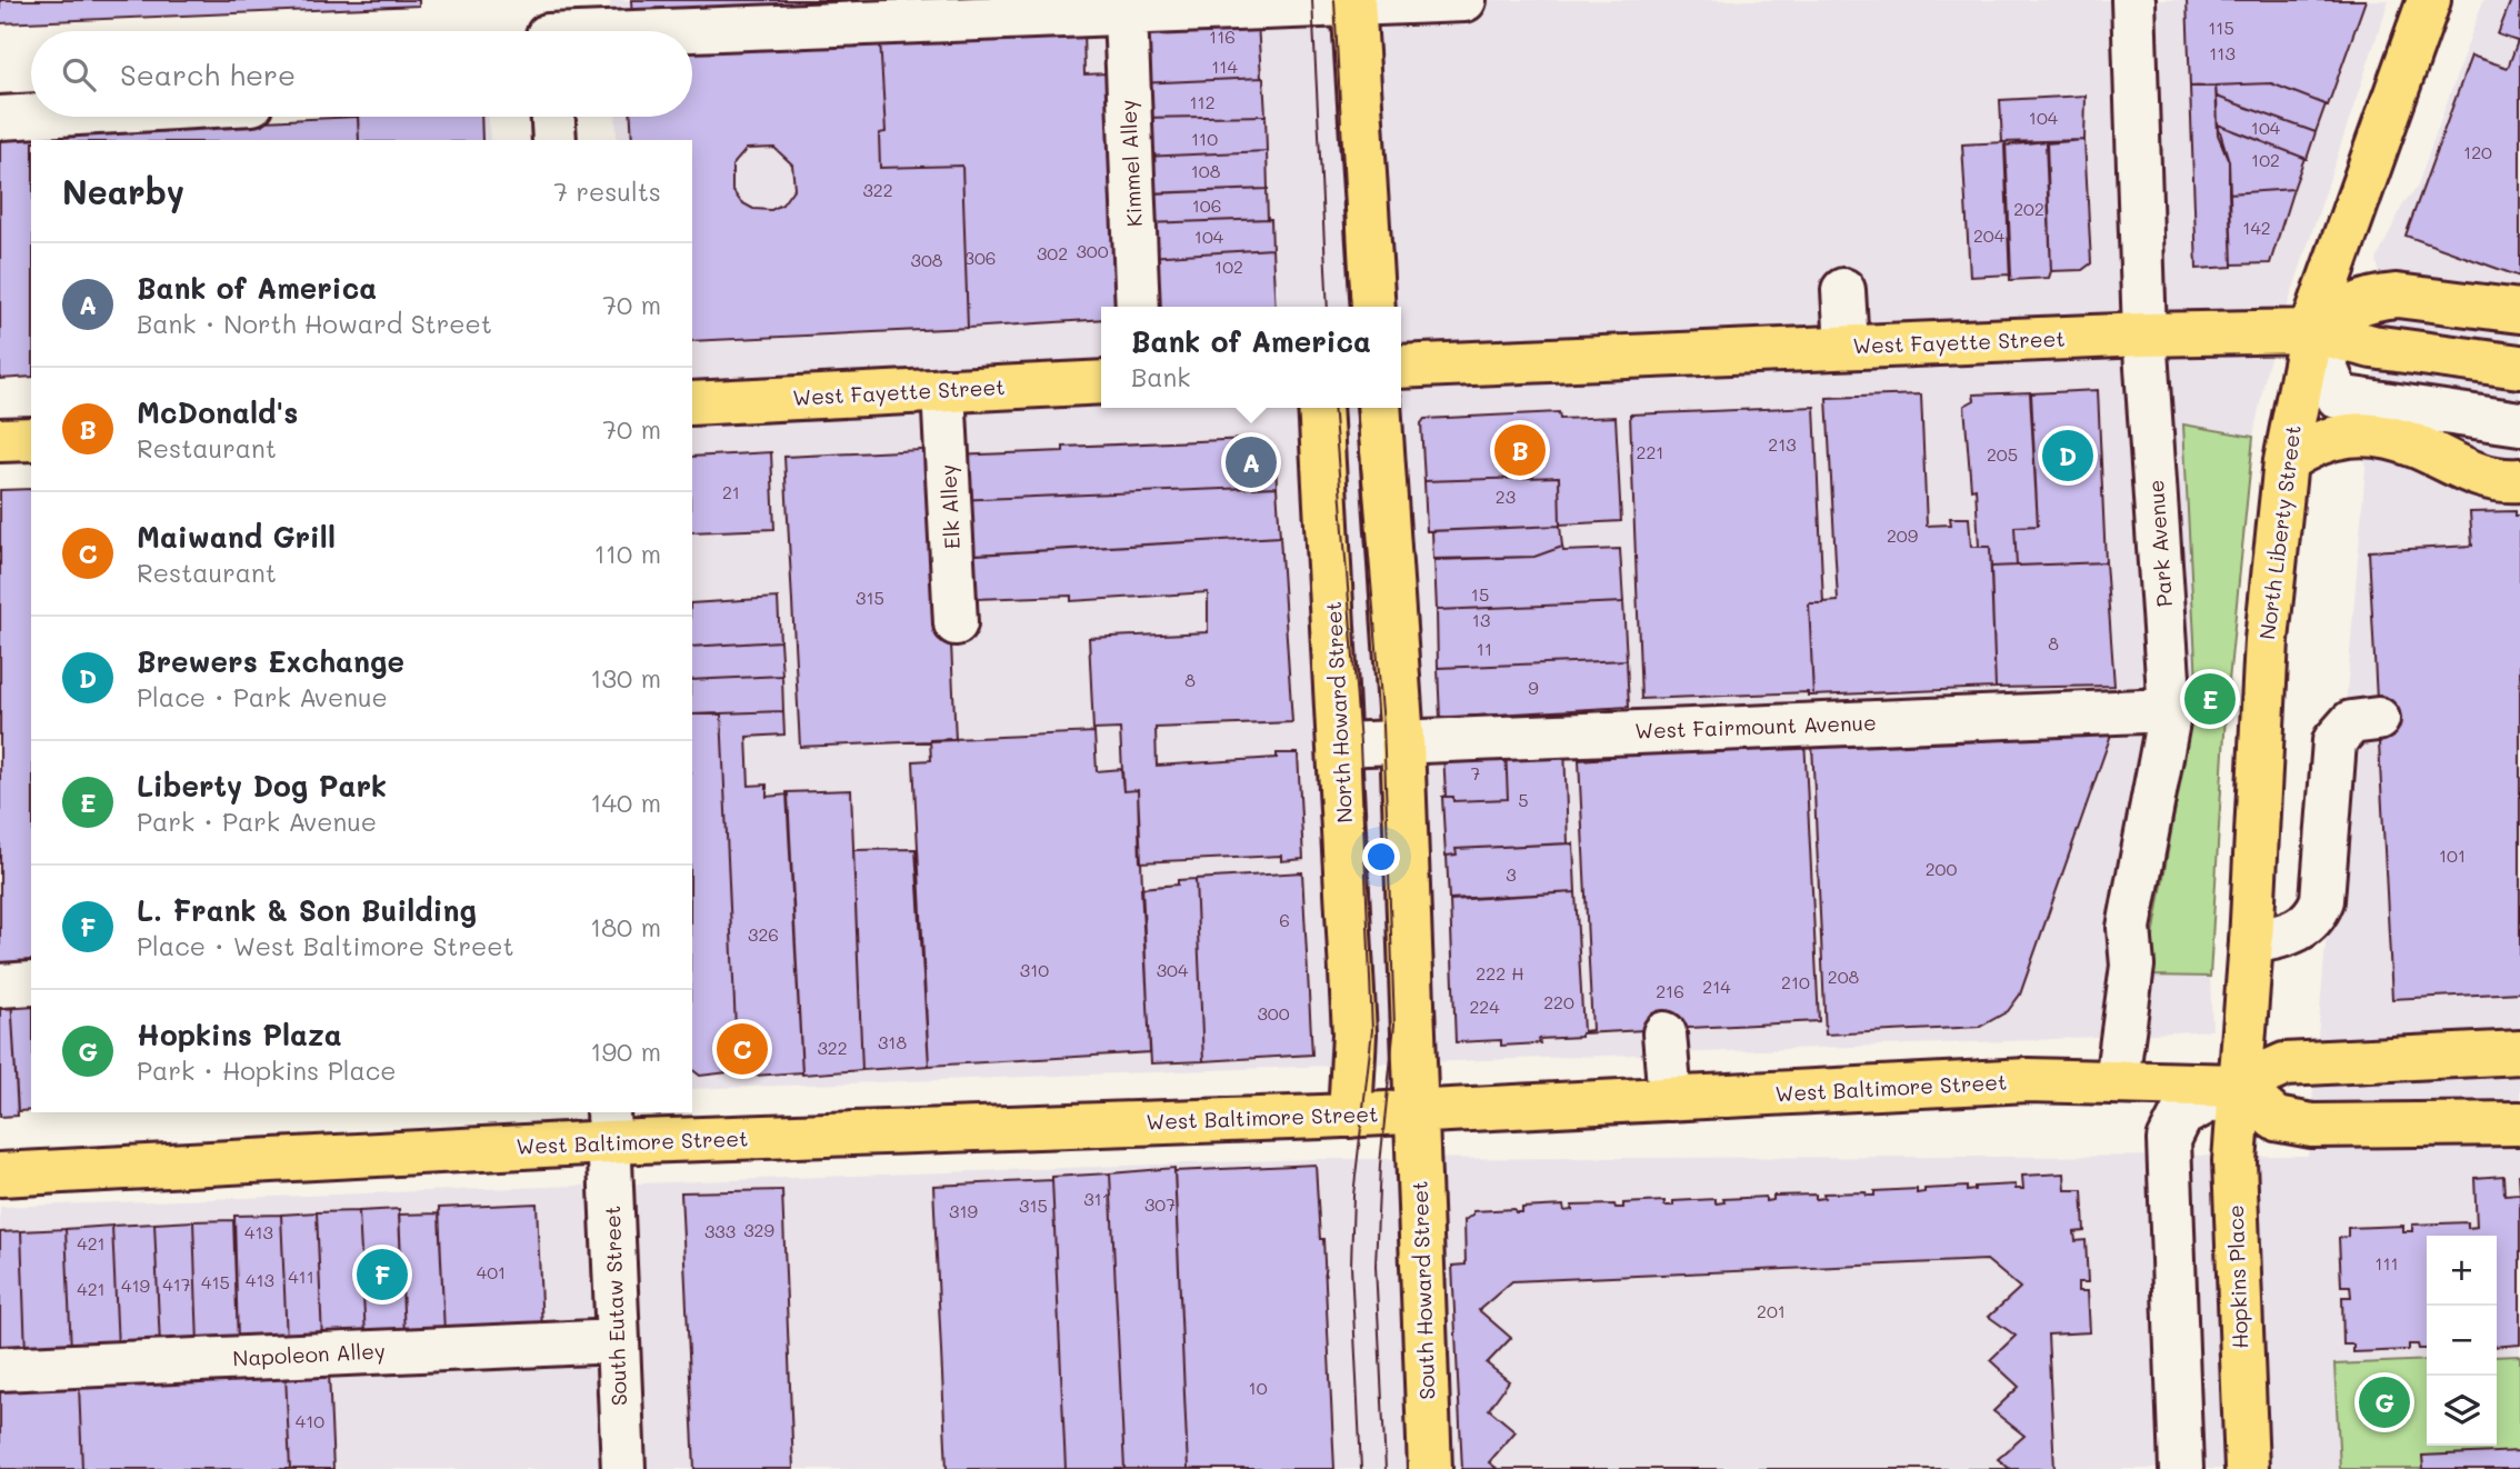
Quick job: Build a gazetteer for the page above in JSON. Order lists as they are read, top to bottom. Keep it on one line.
{"streets":{"main road":["West Fayette Street","North Liberty Street","North Howard Street","West Baltimore Street","Hopkins Place","South Howard Street"],"street":["Kimmel Alley","Elk Alley","Park Avenue","West Fairmount Avenue","South Eutaw Street","Napoleon Alley"]},"crossings":[["West Fayette Street","Elk Alley"],["West Fayette Street","North Liberty Street"],["West Fayette Street","Park Avenue"],["North Liberty Street","West Baltimore Street"],["North Liberty Street","Hopkins Place"],["Park Avenue","West Fairmount Avenue"],["Park Avenue","West Baltimore Street"],["North Howard Street","West Fairmount Avenue"],["North Howard Street","West Baltimore Street"],["West Baltimore Street","Hopkins Place"],["West Baltimore Street","South Howard Street"],["West Baltimore Street","South Eutaw Street"],["South Eutaw Street","Napoleon Alley"]],"house_numbers":["115","116","113","114","112","104","104","110","120","102","108","322","106","202","142","204","104","300","302","306","308","102","213","221","205","21","23","209","15","315","13","8","11","8","9","7","5","101","200","3","6","326","310","304","222 H","208","210","214","216","220","224","300","318","322","311","307","315","319","329","333","413","421","111","401","411","413","415","417","419","421","201","10","410"],"page":{"search":"Search here","heading":["Nearby","7 results"],"list":[{"mark":"A","name":"Bank of America","note":"Bank · North Howard Street","value":"70 m"},{"mark":"B","name":"McDonald's","note":"Restaurant","value":"70 m"},{"mark":"C","name":"Maiwand Grill","note":"Restaurant","value":"110 m"},{"mark":"D","name":"Brewers Exchange","note":"Place · Park Avenue","value":"130 m"},{"mark":"E","name":"Liberty Dog Park","note":"Park · Park Avenue","value":"140 m"},{"mark":"F","name":"L. Frank & Son Building","note":"Place · West Baltimore Street","value":"180 m"},{"mark":"G","name":"Hopkins Plaza","note":"Park · Hopkins Place","value":"190 m"}],"popup":["Bank of America","Bank"],"pins":["B","D","A","E","C","F","G"],"map_buttons":["+","−"]}}
